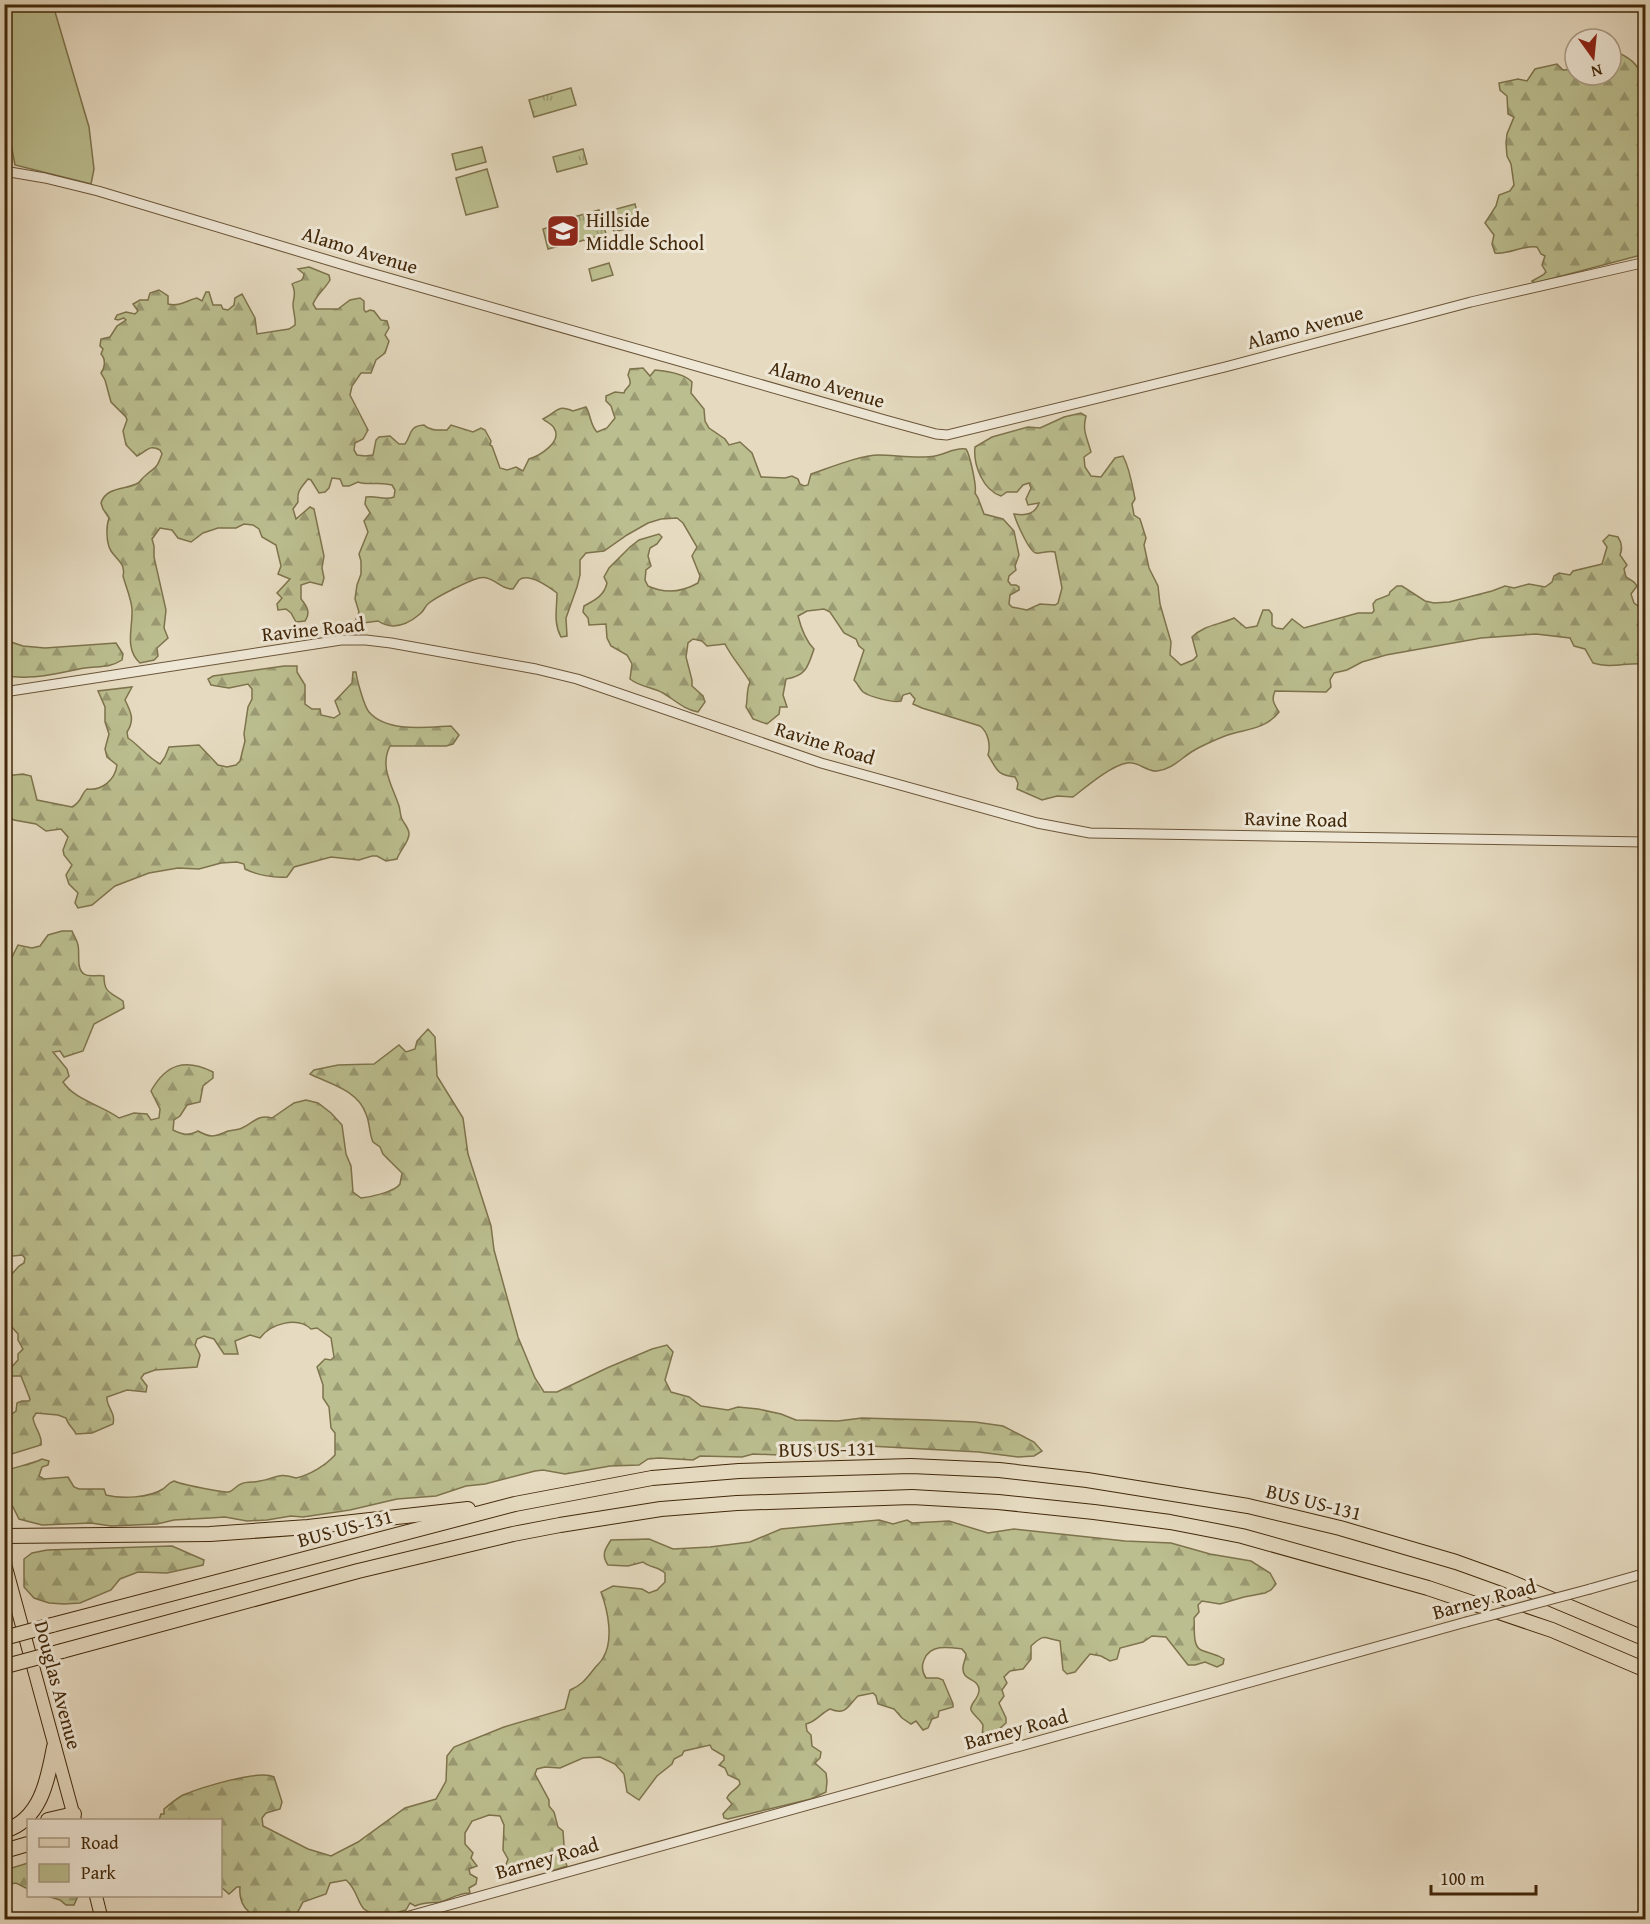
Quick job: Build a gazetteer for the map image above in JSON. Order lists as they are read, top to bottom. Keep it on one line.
{"streets":{"highway":["BUS US-131"],"main road":["Douglas Avenue"],"street":["Alamo Avenue","Ravine Road","Barney Road"]},"places":{"school or university":["Hillside Middle School"]},"legend":["Road","Park"],"scale_bar":"100 m","north":"bottom"}
